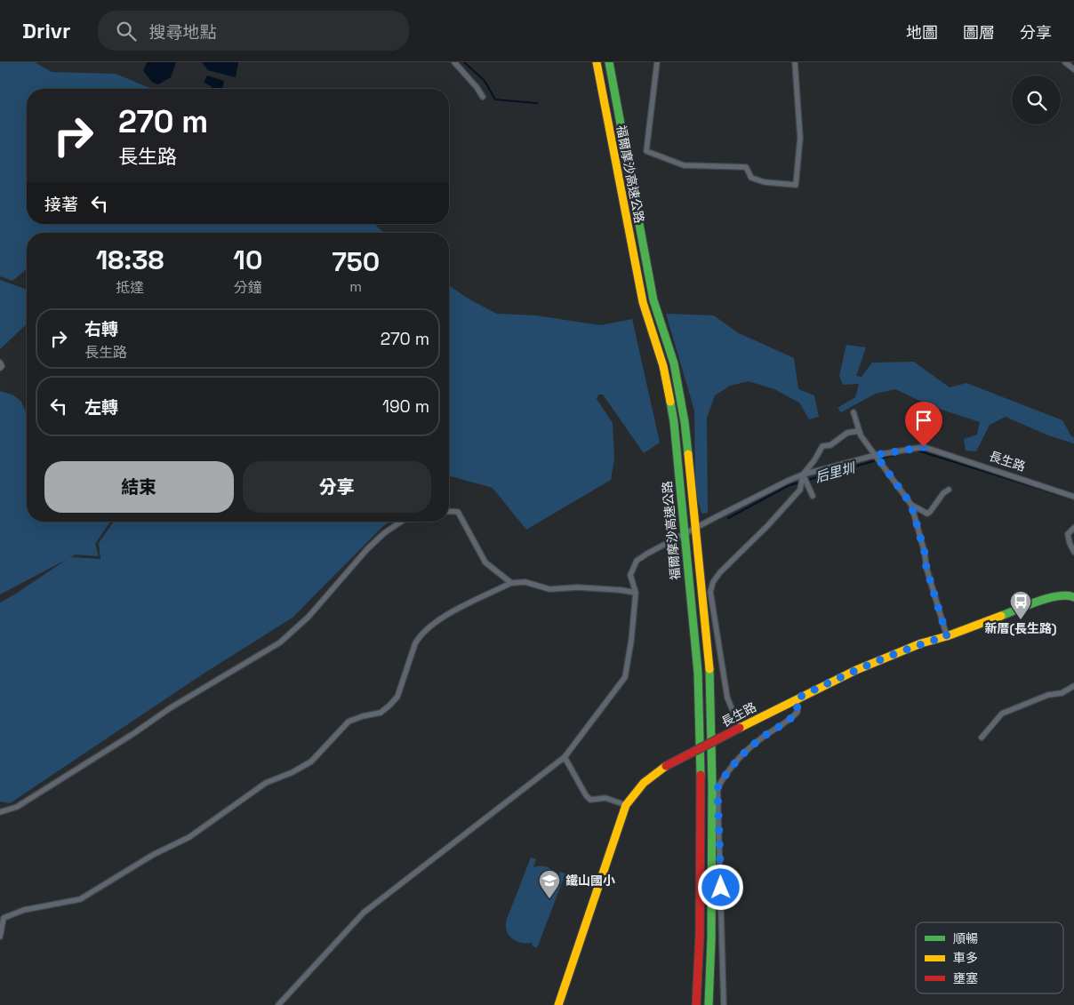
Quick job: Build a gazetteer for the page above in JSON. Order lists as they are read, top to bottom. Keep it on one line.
{"streets":{"main road":["福爾摩沙高速公路","長生路"]},"water":["后里圳"],"places":{"bus stop":["新厝(長生路)"],"school or university":["鐵山國小"]},"legend":["順暢","車多","壅塞"],"page":{"header":"Drivr","search":"搜尋地點","nav":["地圖","圖層","分享"],"turn":["270 m","長生路"],"then":"接著","eta":["18:38","抵達","10","分鐘","750","m"],"list":[{"name":"右轉","note":"長生路","value":"270 m"},{"name":"左轉","value":"190 m"}],"buttons":["結束","分享"]}}
